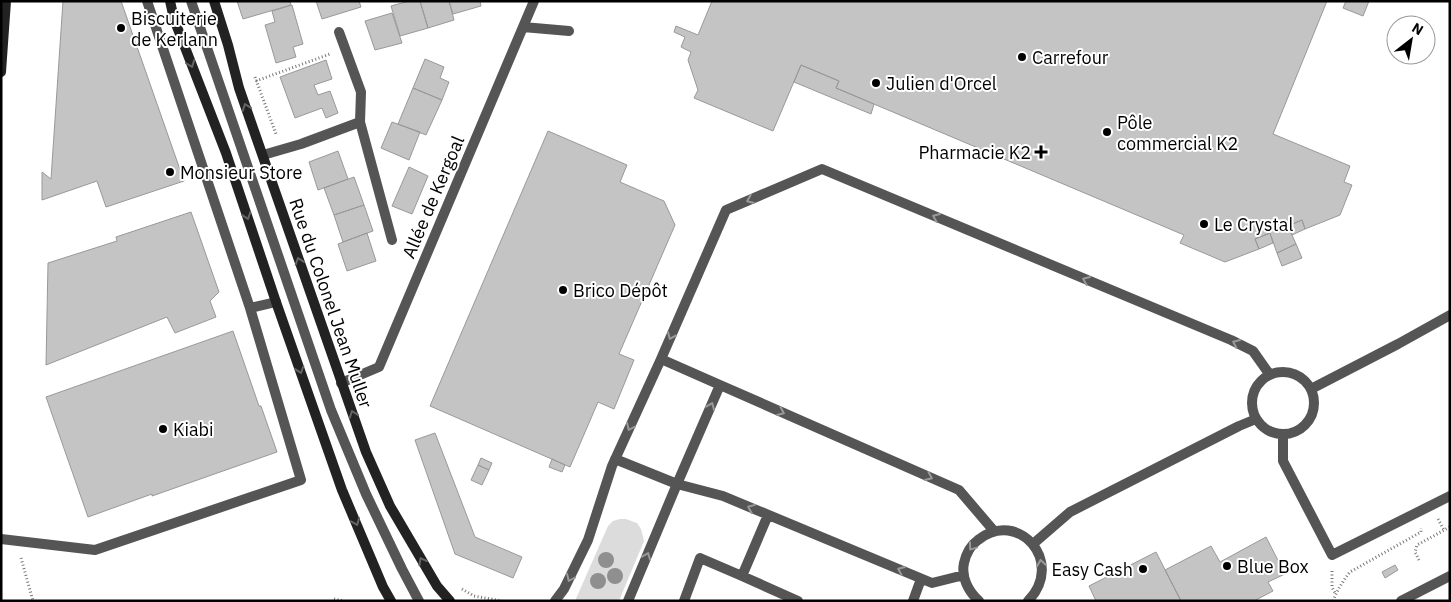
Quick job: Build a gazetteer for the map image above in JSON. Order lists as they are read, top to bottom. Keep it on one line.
{"streets":{"main road":["Rue du Colonel Jean Muller"],"street":["Allée de Kergoal"]},"crossings":[["Allée de Kergoal","Rue du Colonel Jean Muller"]],"places":{"other":["Biscuiterie de Kerlann","Carrefour","Julien d'Orcel","Pôle commercial K2","Monsieur Store","Le Crystal","Brico Dépôt","Kiabi","Blue Box","Easy Cash"],"health":["Pharmacie K2"]},"north":"top right"}
